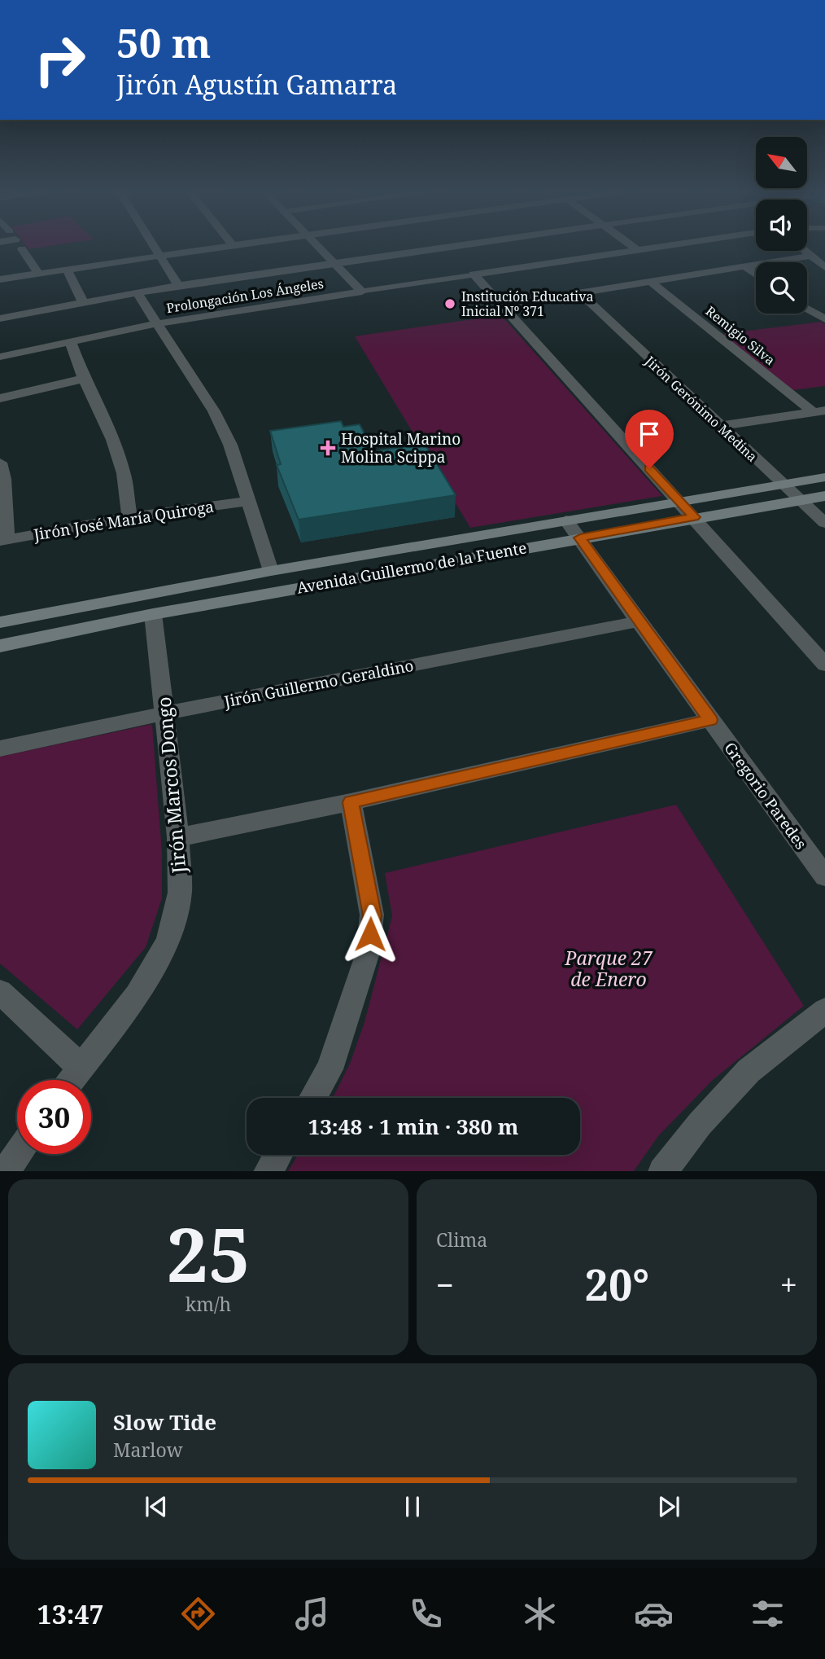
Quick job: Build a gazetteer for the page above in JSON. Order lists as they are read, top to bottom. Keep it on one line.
{"streets":{"main road":["Avenida Guillermo de la Fuente"],"street":["Prolongación Los Ángeles","Remigio Silva","Jirón Gerónimo Medina","Jirón José María Quiroga","Jirón Guillermo Geraldino","Jirón Marcos Dongo","Gregorio Paredes"]},"crossings":[["Jirón Gerónimo Medina","Avenida Guillermo de la Fuente"],["Avenida Guillermo de la Fuente","Jirón Marcos Dongo"],["Avenida Guillermo de la Fuente","Gregorio Paredes"],["Jirón Guillermo Geraldino","Jirón Marcos Dongo"],["Jirón Guillermo Geraldino","Gregorio Paredes"]],"parks":["Parque 27 de Enero"],"places":{"other":["Institución Educativa Inicial Nº 371"],"health":["Hospital Marino Molina Scippa"]},"north":"top left","page":{"turn":["50 m","Jirón Agustín Gamarra"],"limit":"30","trip":"13:48 · 1 min · 380 m","tile":[["25","km/h"],"Clima"],"heat":["−","20°","+"],"song":["Slow Tide","Marlow"],"tabs":"13:47"}}
